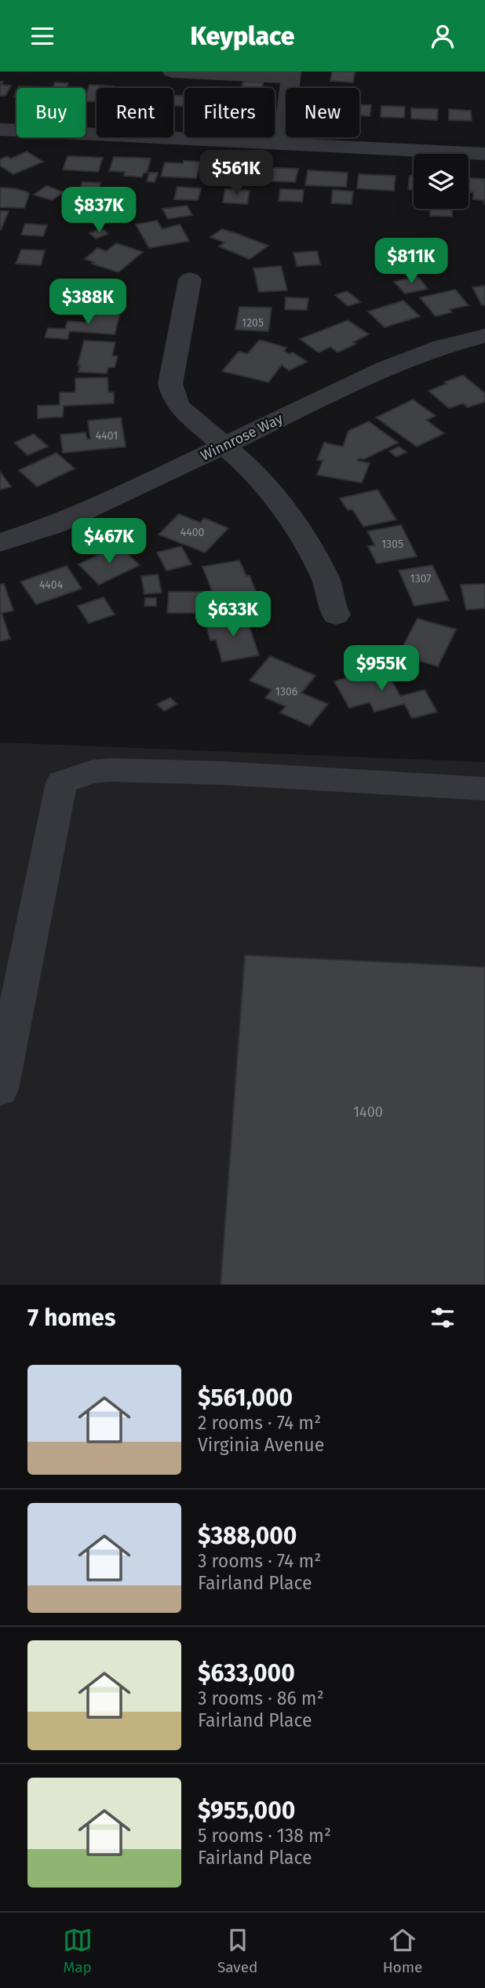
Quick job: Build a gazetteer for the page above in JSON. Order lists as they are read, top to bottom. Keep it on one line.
{"streets":{"street":["Winnrose Way"]},"house_numbers":["1205","4401","4400","1305","1307","4404","1306","1400"],"page":{"header":"Keyplace","chip":["Buy","Rent","Filters","New"],"price":["$561K","$837K","$811K","$388K","$467K","$633K","$955K"],"heading":"7 homes","list":[{"name":"$561,000","note":"2 rooms · 74 m² · Virginia Avenue"},{"name":"$388,000","note":"3 rooms · 74 m² · Fairland Place"},{"name":"$633,000","note":"3 rooms · 86 m² · Fairland Place"},{"name":"$955,000","note":"5 rooms · 138 m² · Fairland Place"}],"tabs":["Map","Saved","Home"]}}
